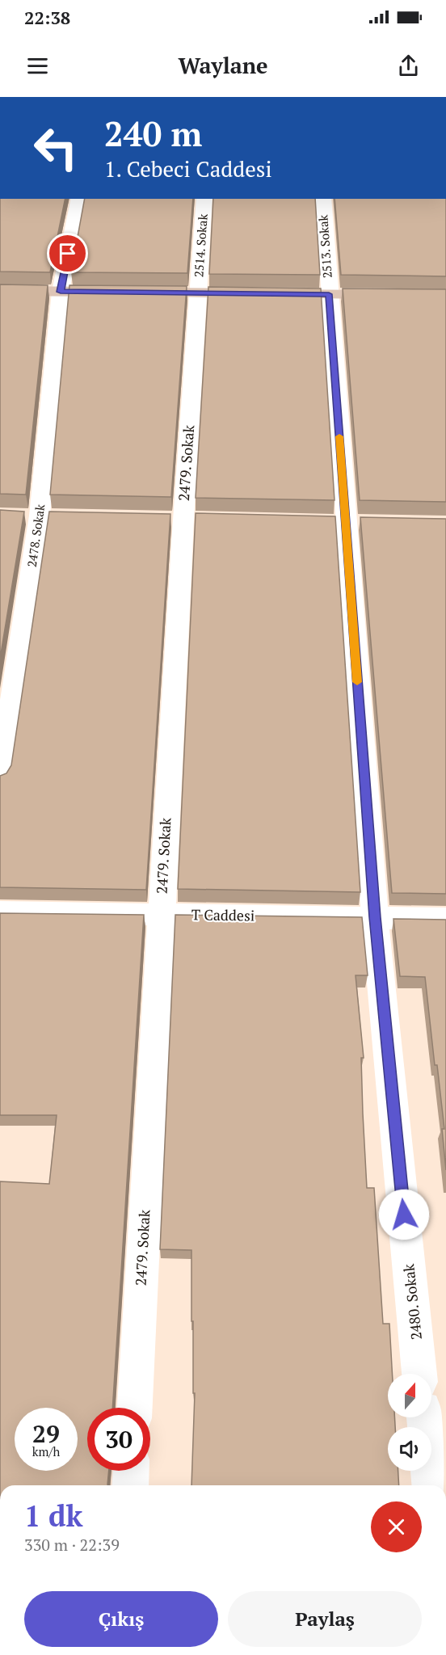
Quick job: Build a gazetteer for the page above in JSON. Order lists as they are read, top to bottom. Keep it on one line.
{"streets":{"street":["2514. Sokak","2513. Sokak","2479. Sokak","2478. Sokak","T Caddesi","2480. Sokak"]},"crossings":[["2514. Sokak","2479. Sokak"],["2513. Sokak","2480. Sokak"],["2479. Sokak","T Caddesi"],["T Caddesi","2480. Sokak"]],"north":"top","page":{"status":"22:38","header":"Waylane","turn":["240 m","1. Cebeci Caddesi"],"speed":"29 km/h","limit":"30","heading":["1 dk","330 m · 22:39"],"buttons":["Çıkış","Paylaş"]}}
